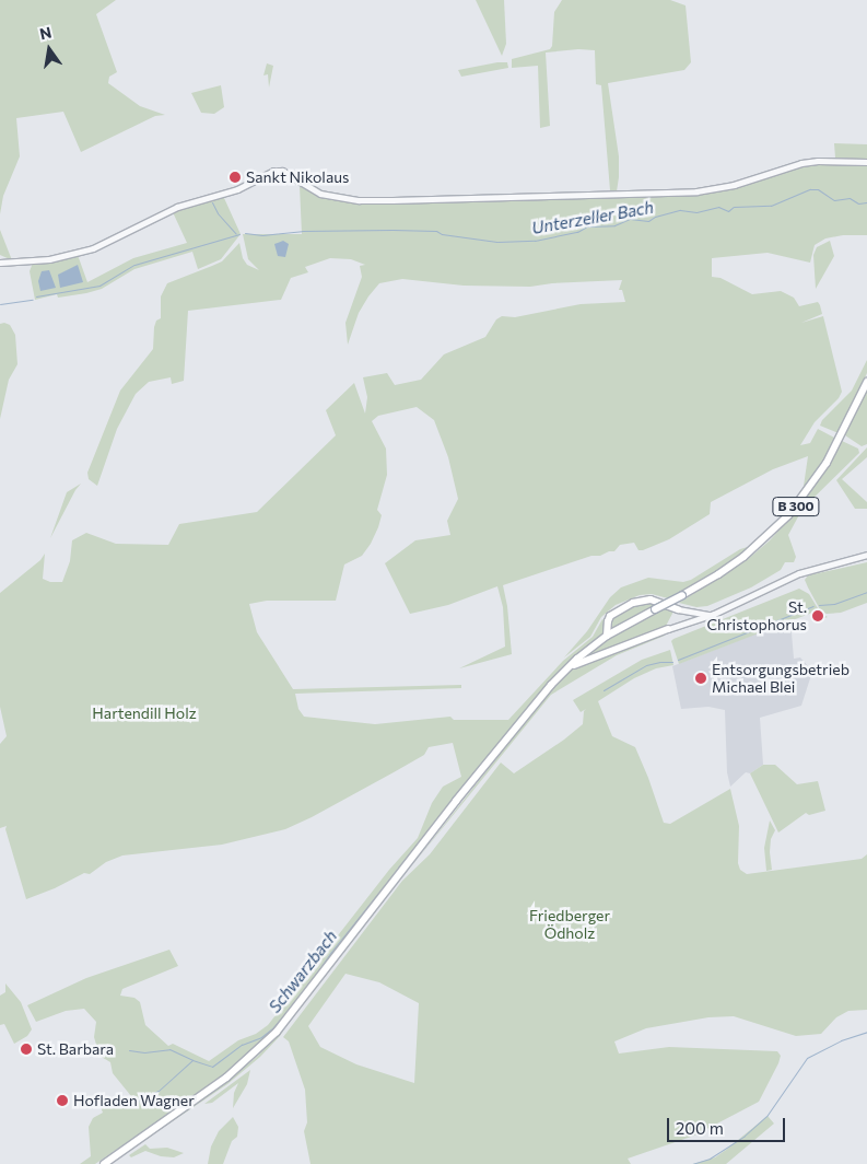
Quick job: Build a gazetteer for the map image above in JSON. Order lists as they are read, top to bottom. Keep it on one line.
{"streets":{"main road":["B 300"]},"water":["Unterzeller Bach","Schwarzbach"],"parks":["Hartendill Holz","Friedberger Ödholz"],"places":["Sankt Nikolaus","St. Christophorus","Entsorgungsbetrieb Michael Blei","St. Barbara","Hofladen Wagner"],"scale_bar":"200 m","north":"top"}
